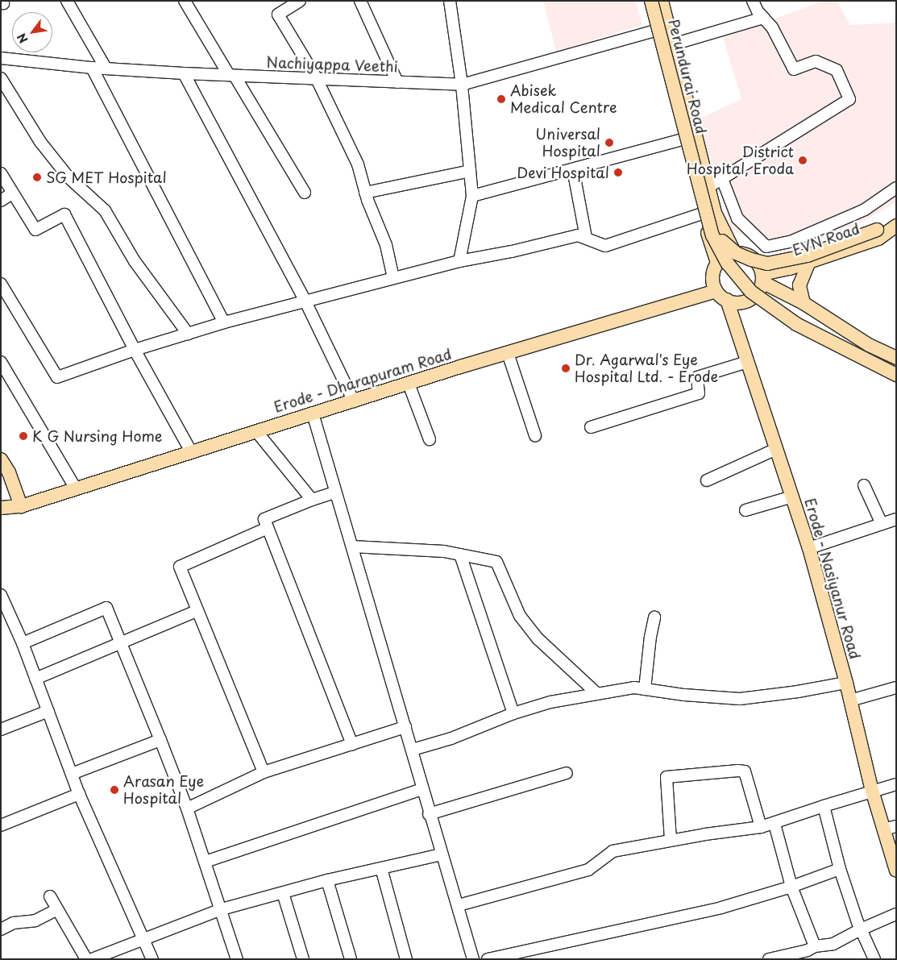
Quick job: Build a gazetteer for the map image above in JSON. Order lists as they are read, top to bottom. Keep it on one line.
{"streets":{"main road":["Perundurai Road","EVN Road","Erode - Dharapuram Road","Erode - Nasiyanur Road"],"street":["Nachiyappa Veethi"]},"crossings":[["EVN Road","Erode - Dharapuram Road"],["EVN Road","Erode - Nasiyanur Road"],["Erode - Dharapuram Road","Erode - Nasiyanur Road"]],"places":["Abisek Medical Centre","Universal Hospital","District Hospital, Eroda","Devi Hospital","SG MET Hospital","Dr. Agarwal's Eye Hospital Ltd. - Erode","K G Nursing Home","Arasan Eye Hospital"],"north":"bottom left"}
